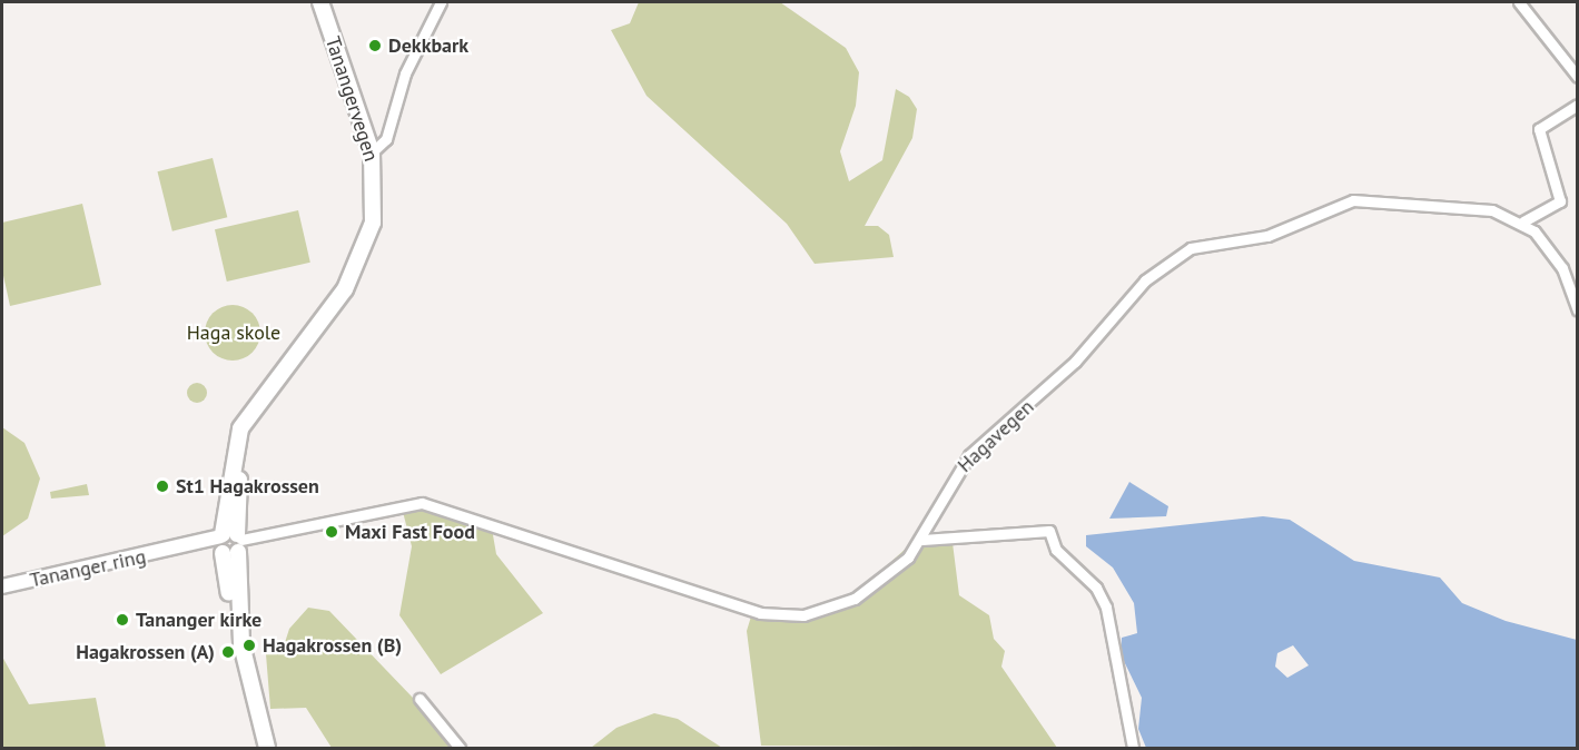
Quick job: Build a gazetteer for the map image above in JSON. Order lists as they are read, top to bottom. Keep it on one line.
{"streets":{"main road":["Tanangervegen","Tananger ring"],"street":["Hagavegen"]},"crossings":[["Tanangervegen","Hagavegen"],["Tanangervegen","Tananger ring"],["Hagavegen","Tananger ring"]],"parks":["Haga skole"],"places":["Dekkbark","St1 Hagakrossen","Maxi Fast Food","Tananger kirke","Hagakrossen (B)","Hagakrossen (A)"]}
